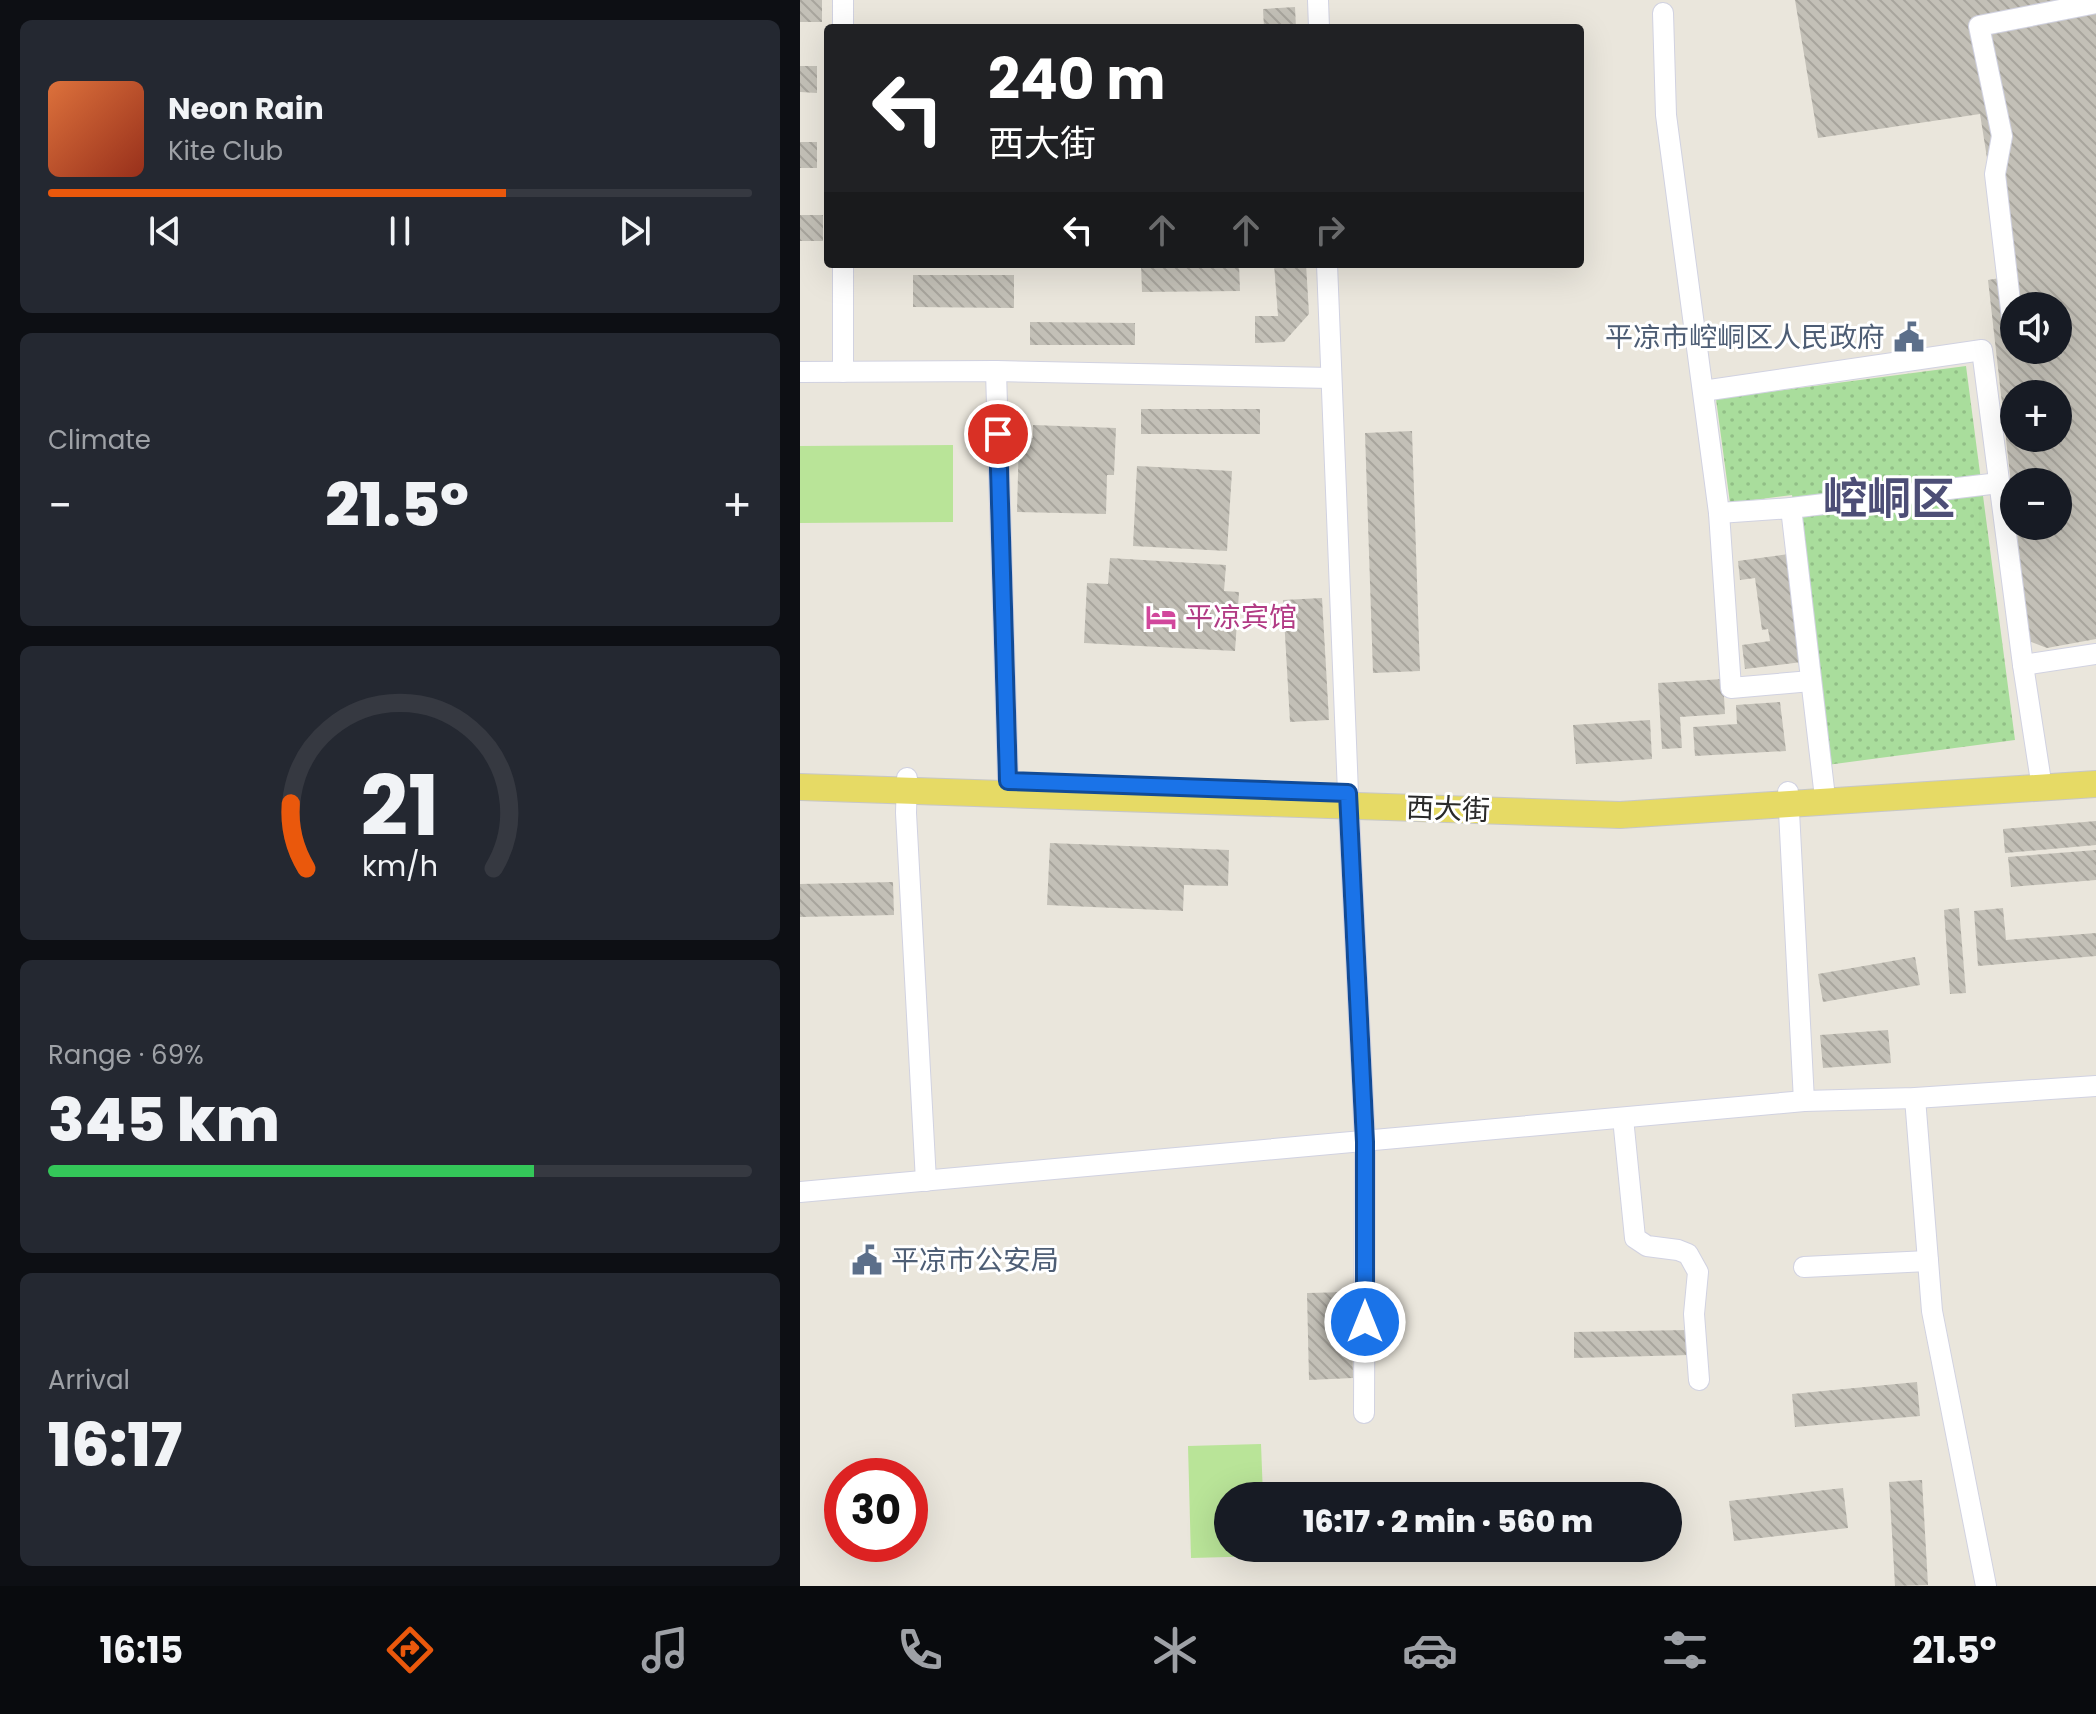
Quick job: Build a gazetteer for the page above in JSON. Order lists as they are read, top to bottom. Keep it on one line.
{"streets":{"main road":["西大街"]},"districts":["崆峒区"],"places":{"public building":["平凉市崆峒区人民政府","平凉市公安局"],"hotel":["平凉宾馆"]},"page":{"turn":["240 m","西大街"],"song":["Neon Rain","Kite Club"],"map_buttons":["+","−"],"tile":["Climate",["Range · 69%","345 km"],["Arrival","16:17"]],"heat":["−","21.5°","+"],"limit":"30","trip":"16:17 · 2 min · 560 m","tabs":["16:15","21.5°"],"gauge":["21","km/h"]}}
